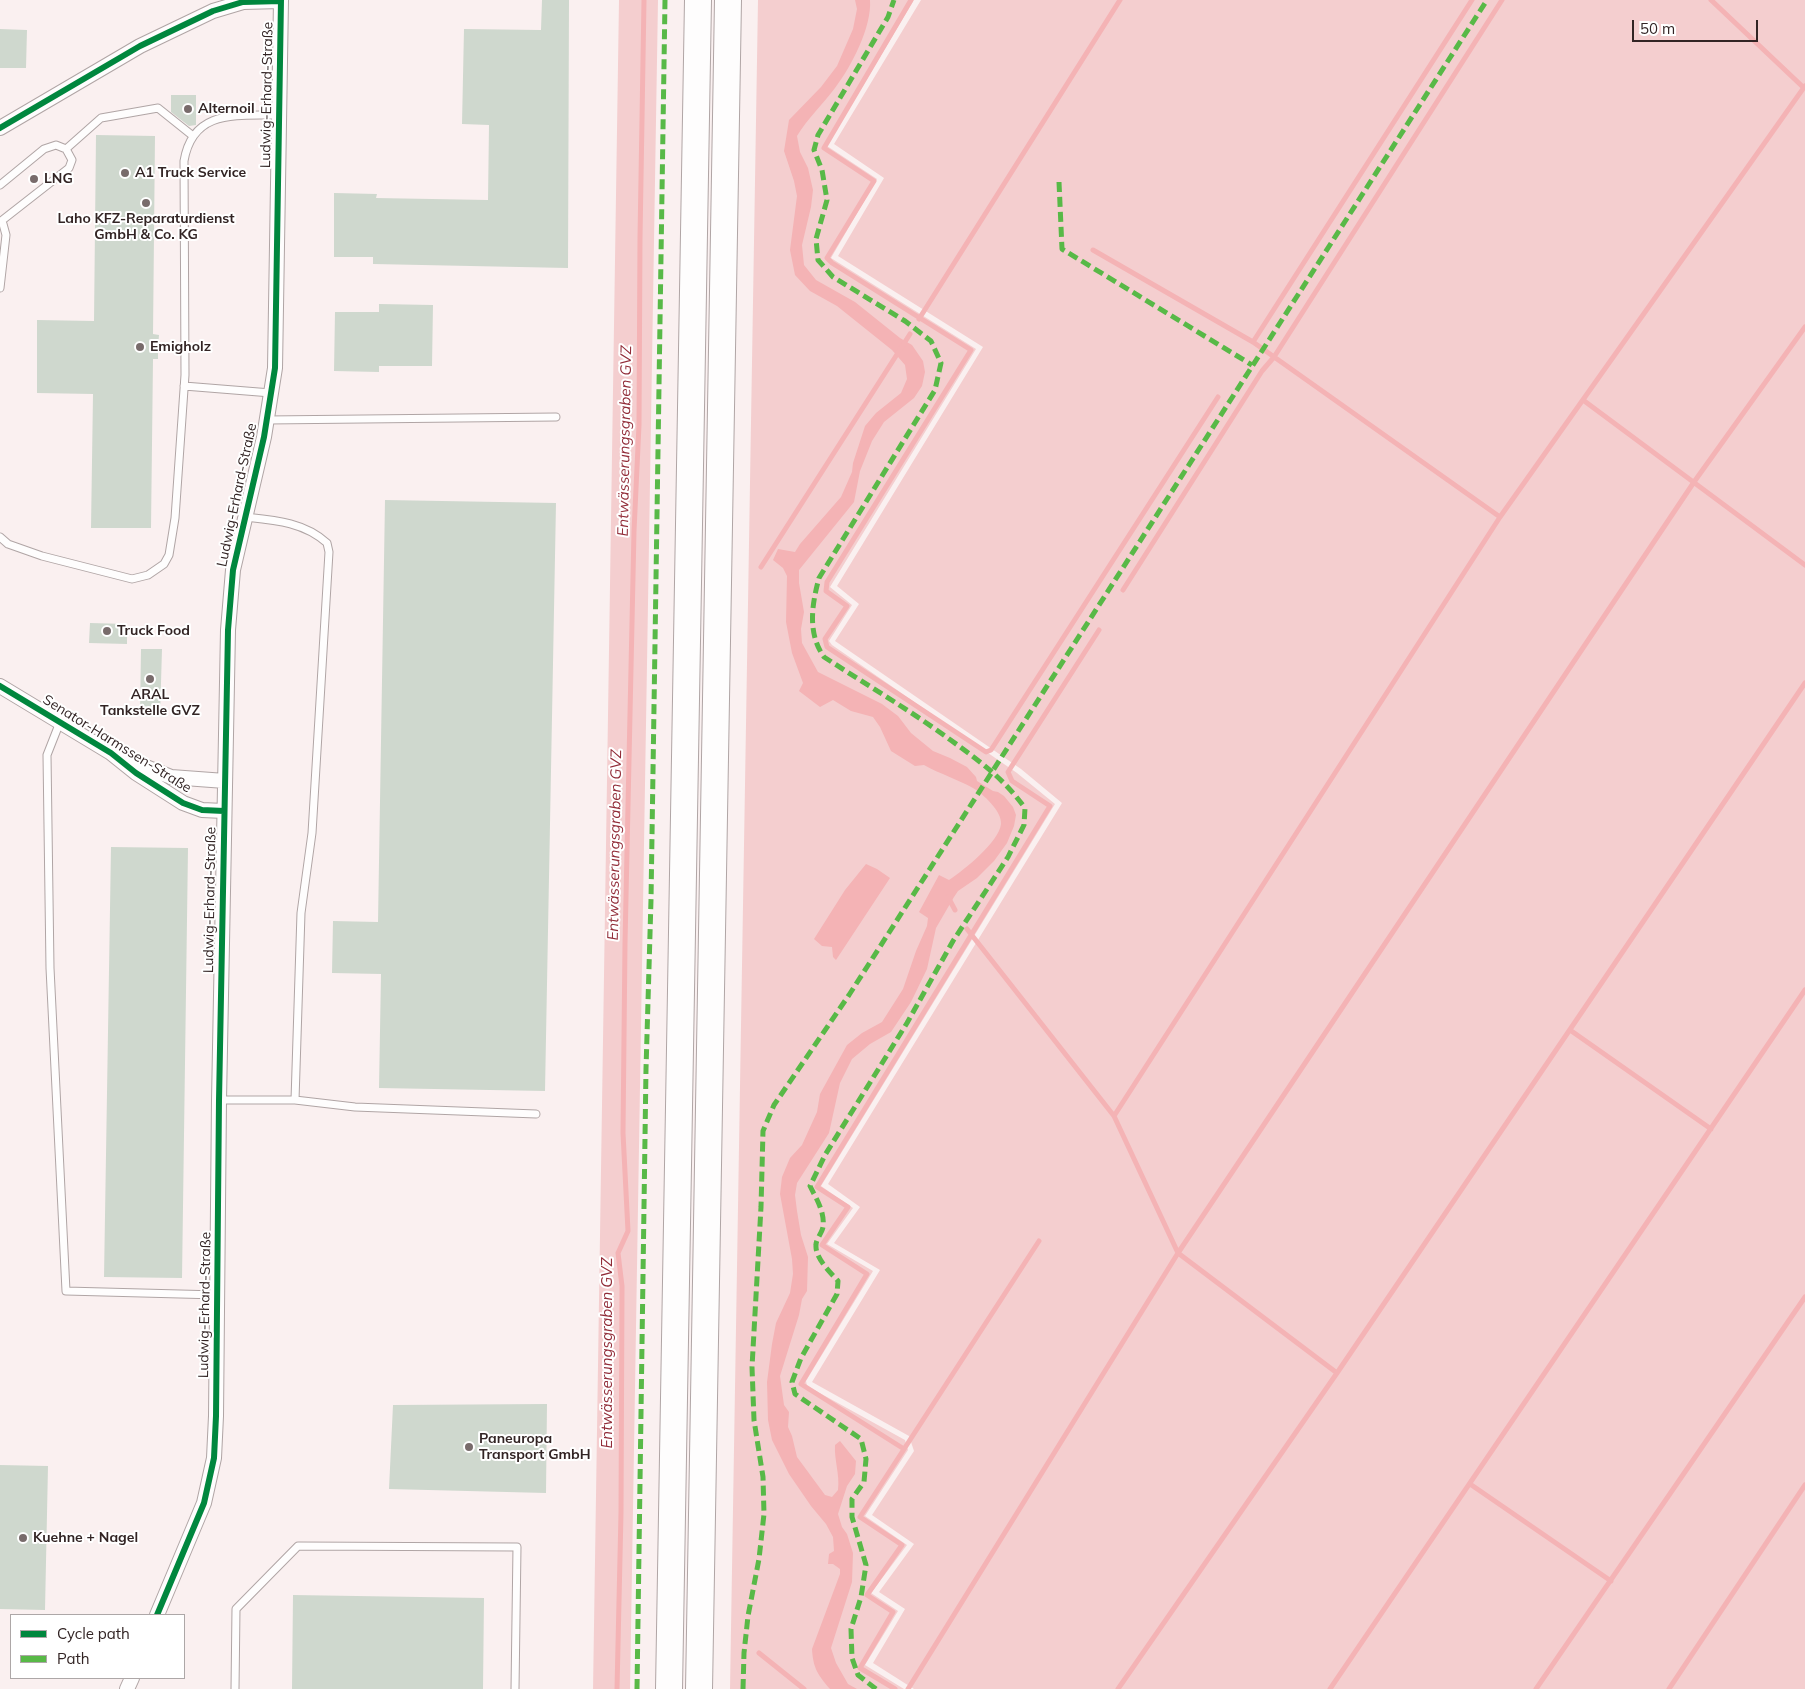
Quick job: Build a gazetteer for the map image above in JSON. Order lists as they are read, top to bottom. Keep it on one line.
{"streets":{"street":["Ludwig-Erhard-Straße","Senator-Harmssen-Straße"]},"crossings":[["Ludwig-Erhard-Straße","Senator-Harmssen-Straße"]],"water":["Entwässerungsgraben GVZ"],"places":["Alternoil","A1 Truck Service","LNG","Laho KFZ-Reparaturdienst GmbH & Co. KG","Emigholz","Truck Food","ARAL Tankstelle GVZ","Paneuropa Transport GmbH","Kuehne + Nagel"],"legend":["Cycle path","Path"],"scale_bar":"50 m"}
